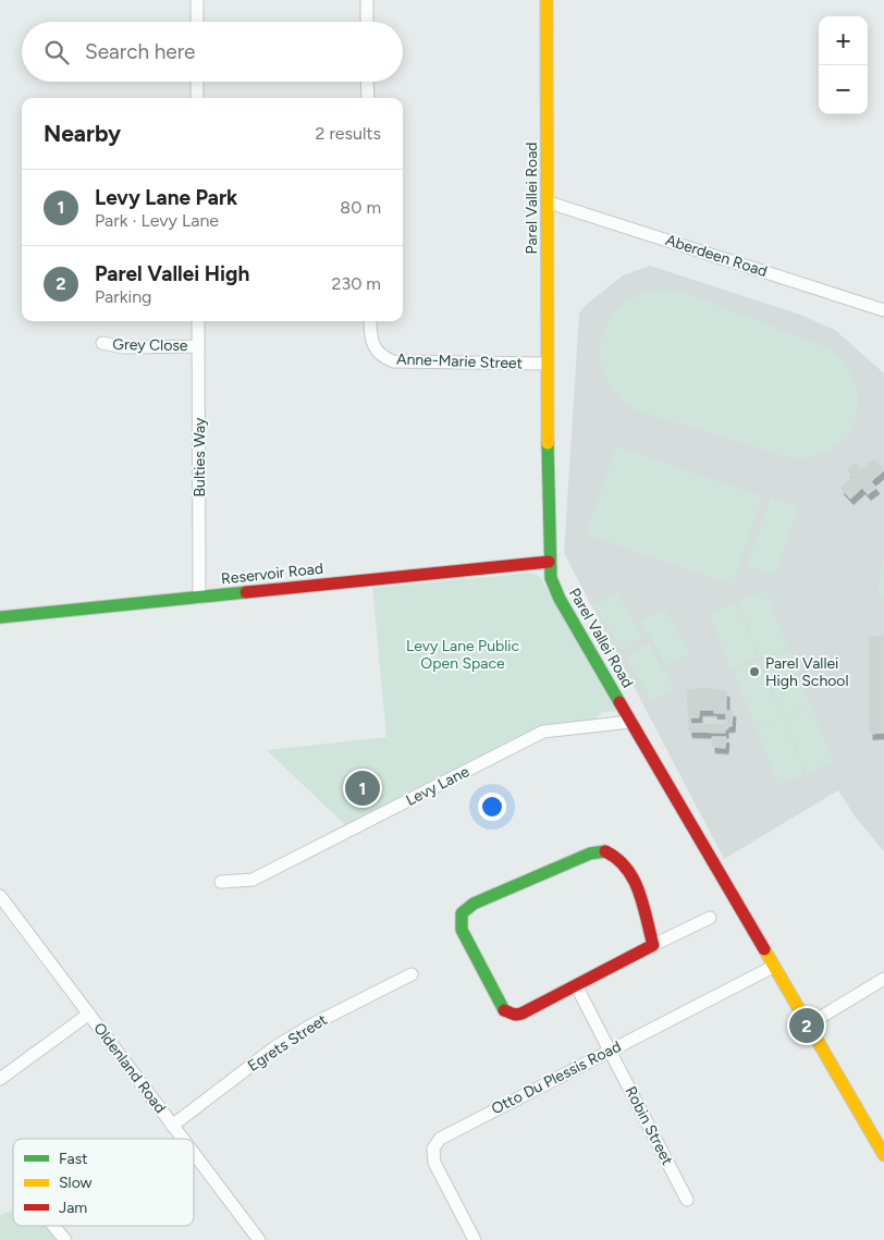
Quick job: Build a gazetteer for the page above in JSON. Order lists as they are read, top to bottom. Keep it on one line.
{"streets":{"street":["Parel Vallei Road","Aberdeen Road","Grey Close","Anne-Marie Street","Bulties Way","Reservoir Road","Levy Lane","Egrets Street","Oldenland Road","Otto Du Plessis Road","Robin Street"]},"crossings":[["Parel Vallei Road","Aberdeen Road"],["Parel Vallei Road","Anne-Marie Street"],["Parel Vallei Road","Reservoir Road"],["Parel Vallei Road","Levy Lane"],["Parel Vallei Road","Otto Du Plessis Road"],["Grey Close","Bulties Way"],["Bulties Way","Reservoir Road"],["Egrets Street","Oldenland Road"],["Otto Du Plessis Road","Robin Street"]],"parks":["Levy Lane Public Open Space"],"places":["Parel Vallei High School"],"legend":["Fast","Slow","Jam"],"page":{"map_buttons":["+","−"],"search":"Search here","heading":["Nearby","2 results"],"list":[{"mark":"1","name":"Levy Lane Park","note":"Park · Levy Lane","value":"80 m"},{"mark":"2","name":"Parel Vallei High","note":"Parking","value":"230 m"}],"pins":["1","2"]}}
